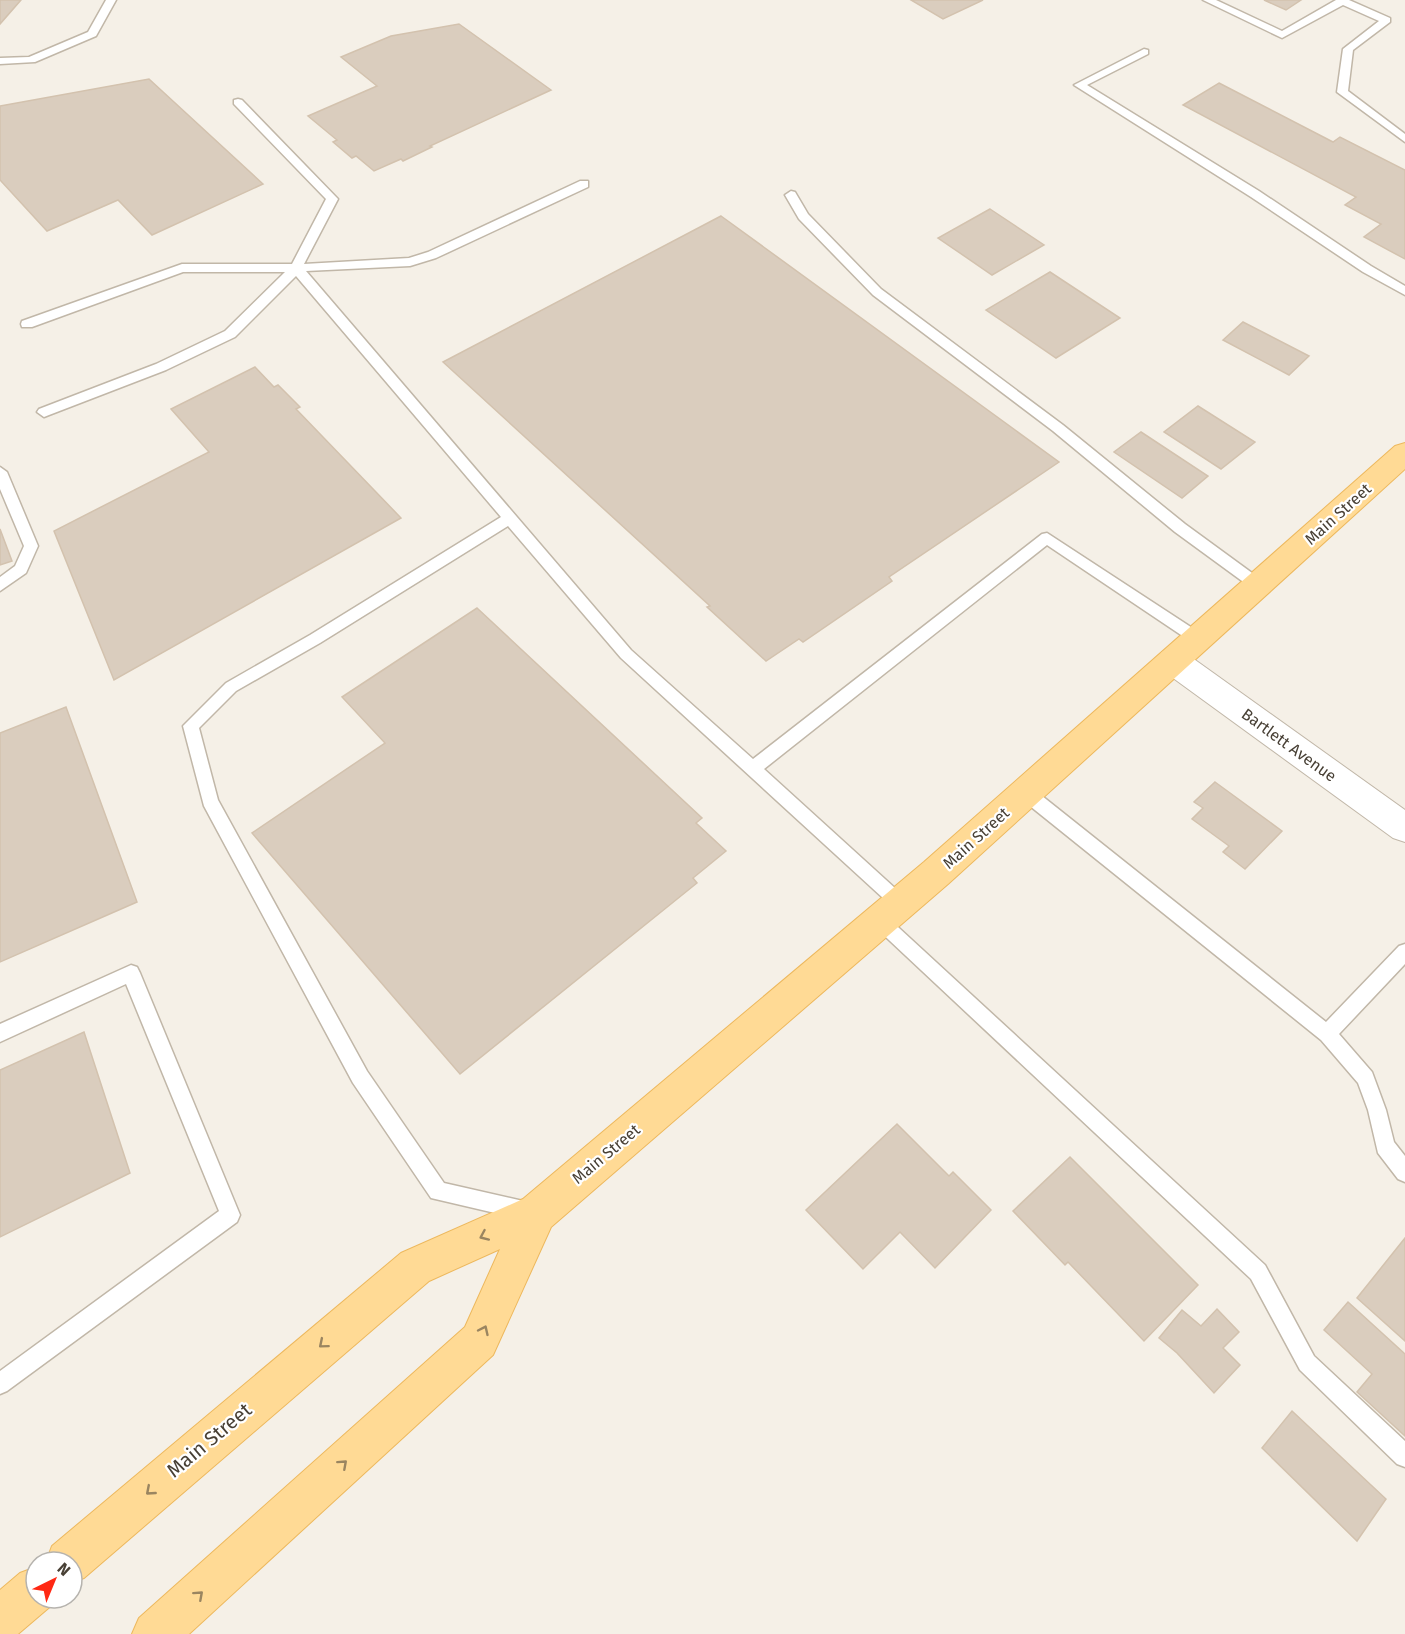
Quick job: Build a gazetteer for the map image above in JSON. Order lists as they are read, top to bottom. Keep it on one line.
{"streets":{"main road":["Main Street"],"street":["Bartlett Avenue"]},"crossings":[["Main Street","Bartlett Avenue"]],"north":"top right"}
